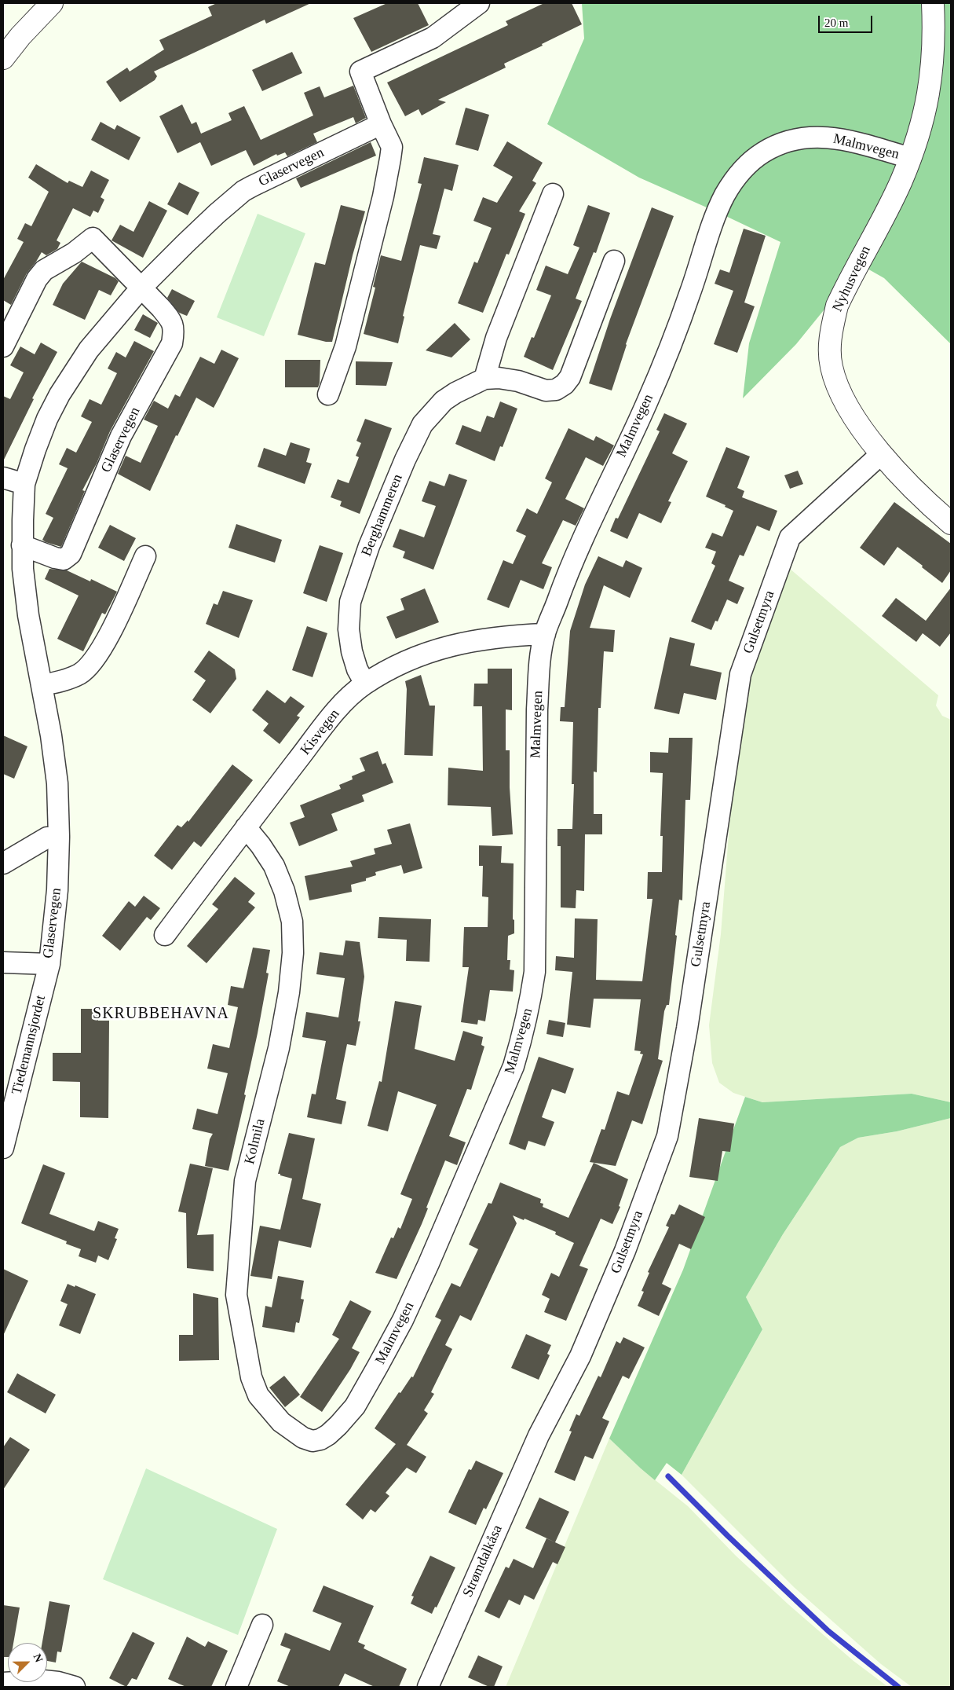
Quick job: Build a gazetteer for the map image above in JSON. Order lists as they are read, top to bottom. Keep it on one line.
{"streets":{"street":["Malmvegen","Glaservegen","Nyhusvegen","Berghammeren","Gulsetmyra","Kisvegen","Tiedemannsjordet","Kolmila","Strømdalkåsa"]},"crossings":[["Malmvegen","Nyhusvegen"],["Malmvegen","Kisvegen"],["Malmvegen","Kolmila"],["Glaservegen","Tiedemannsjordet"],["Nyhusvegen","Gulsetmyra"],["Berghammeren","Kisvegen"],["Gulsetmyra","Strømdalkåsa"],["Kisvegen","Kolmila"]],"districts":["SKRUBBEHAVNA"],"scale_bar":"20 m","north":"top right"}
